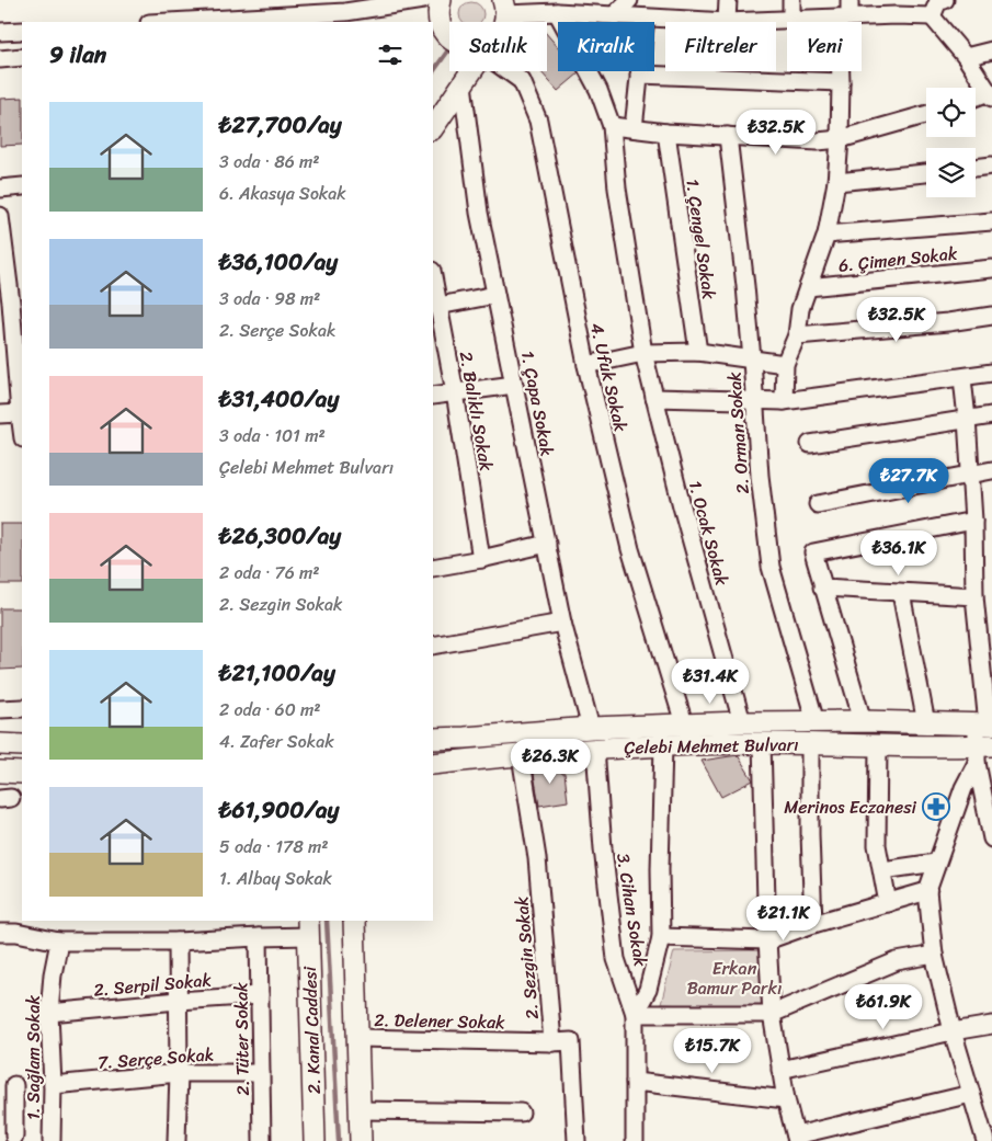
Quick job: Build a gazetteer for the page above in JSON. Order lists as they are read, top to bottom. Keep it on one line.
{"streets":{"main road":["Çelebi Mehmet Bulvarı","2. Kanal Caddesi"],"street":["1. Çengel Sokak","6. Çimen Sokak","4. Ufuk Sokak","1. Çapa Sokak","2. Balıklı Sokak","2. Orman Sokak","1. Ocak Sokak","3. Cihan Sokak","2. Sezgin Sokak","2. Serpil Sokak","2. Delener Sokak","2. Tüter Sokak","1. Sağlam Sokak","7. Serçe Sokak"]},"crossings":[["4. Ufuk Sokak","Çelebi Mehmet Bulvarı"],["1. Çapa Sokak","Çelebi Mehmet Bulvarı"],["2. Orman Sokak","Çelebi Mehmet Bulvarı"],["1. Ocak Sokak","Çelebi Mehmet Bulvarı"],["Çelebi Mehmet Bulvarı","3. Cihan Sokak"],["Çelebi Mehmet Bulvarı","2. Sezgin Sokak"],["2. Sezgin Sokak","2. Delener Sokak"],["2. Serpil Sokak","2. Tüter Sokak"],["2. Serpil Sokak","1. Sağlam Sokak"],["2. Tüter Sokak","7. Serçe Sokak"],["1. Sağlam Sokak","7. Serçe Sokak"]],"parks":["Erkan Bamur Parkı"],"places":{"pharmacy":["Merinos Eczanesi"]},"page":{"chip":["Satılık","Kiralık","Filtreler","Yeni"],"heading":"9 ilan","list":[{"name":"₺27,700/ay","note":"3 oda · 86 m² · 6. Akasya Sokak"},{"name":"₺36,100/ay","note":"3 oda · 98 m² · 2. Serçe Sokak"},{"name":"₺31,400/ay","note":"3 oda · 101 m² · Çelebi Mehmet Bulvarı"},{"name":"₺26,300/ay","note":"2 oda · 76 m² · 2. Sezgin Sokak"},{"name":"₺21,100/ay","note":"2 oda · 60 m² · 4. Zafer Sokak"},{"name":"₺61,900/ay","note":"5 oda · 178 m² · 1. Albay Sokak"}],"price":["₺32.5K","₺32.5K","₺27.7K","₺36.1K","₺31.4K","₺26.3K","₺21.1K","₺61.9K","₺15.7K"]}}
